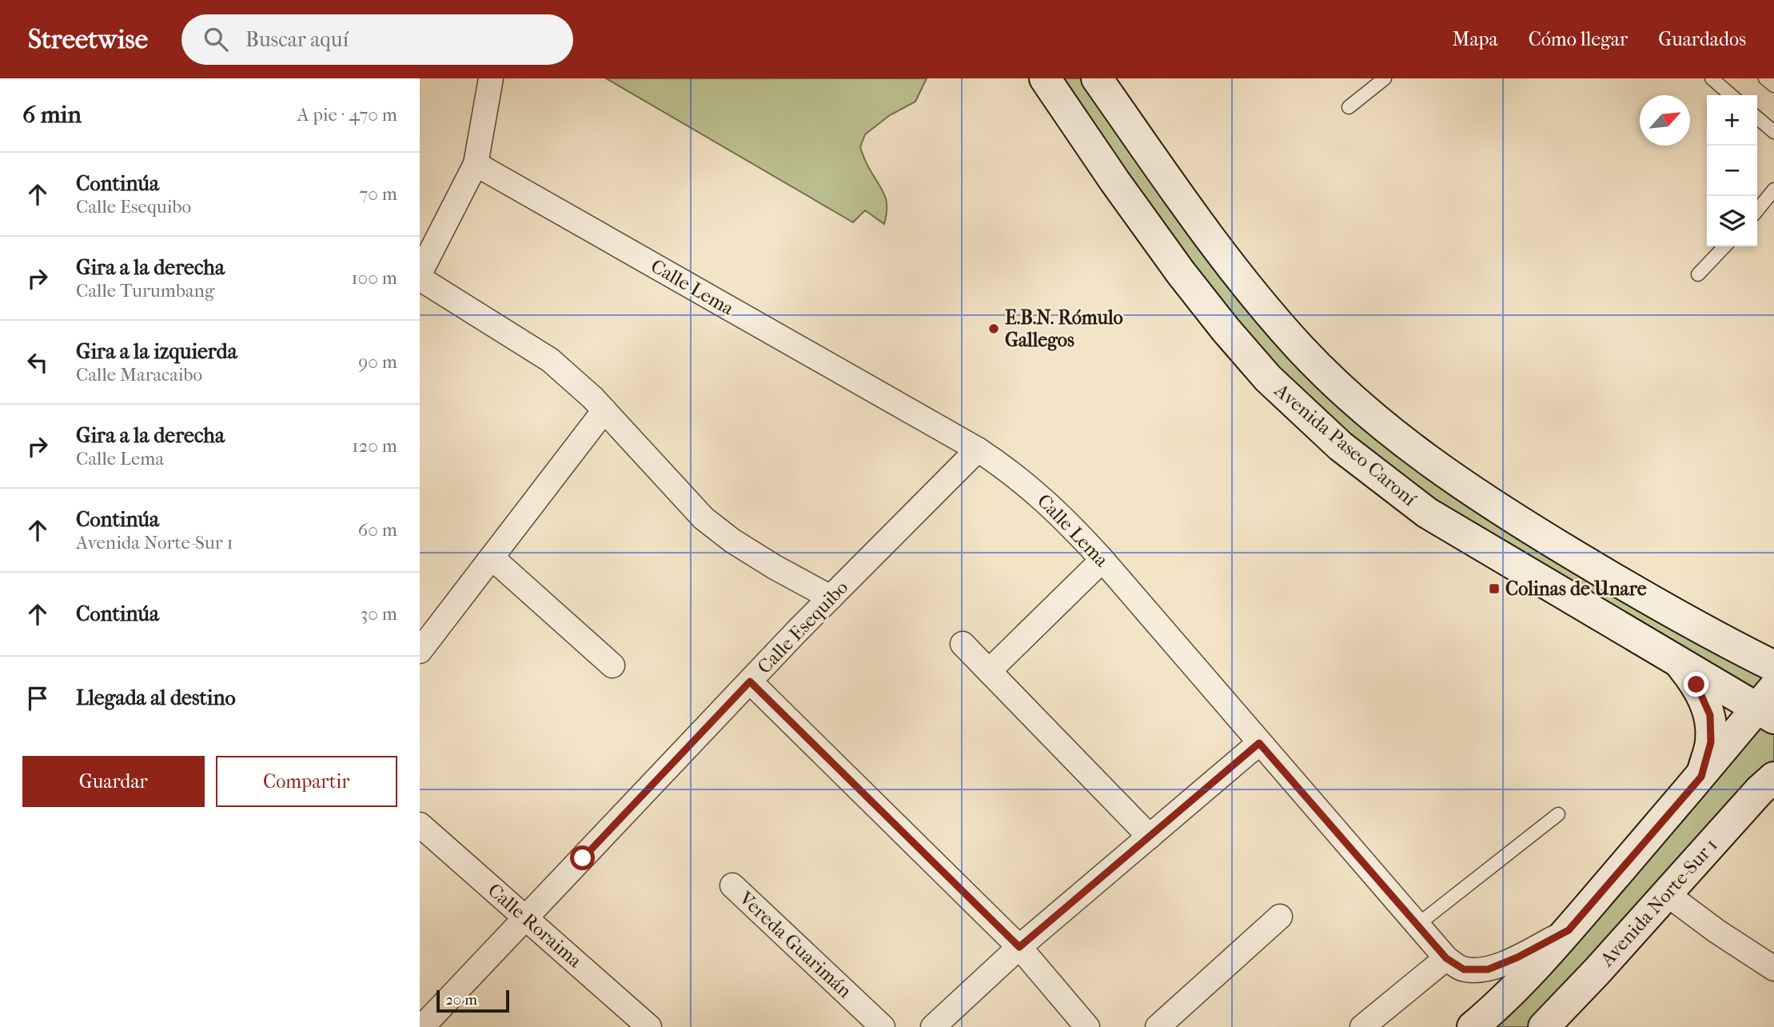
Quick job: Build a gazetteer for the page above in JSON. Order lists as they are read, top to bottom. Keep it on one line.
{"streets":{"street":["Calle Lema","Avenida Paseo Caroní","Calle Esequibo","Avenida Norte-Sur 1","Calle Roraima","Vereda Guarimán"]},"crossings":[["Calle Lema","Calle Esequibo"],["Calle Esequibo","Calle Roraima"]],"places":{"other":["E.B.N. Rómulo Gallegos"],"transit":["Colinas de Unare"]},"scale_bar":"20 m","north":"top right","page":{"header":"Streetwise","search":"Buscar aquí","nav":["Mapa","Cómo llegar","Guardados"],"heading":["6 min","A pie · 470 m"],"map_buttons":["+","−"],"list":[["Continúa","Calle Esequibo","70 m"],["Gira a la derecha","Calle Turumbang","100 m"],["Gira a la izquierda","Calle Maracaibo","90 m"],["Gira a la derecha","Calle Lema","120 m"],["Continúa","Avenida Norte-Sur 1","60 m"],["Continúa","30 m"],"Llegada al destino"],"buttons":["Guardar","Compartir"],"scale":"20 m"}}
